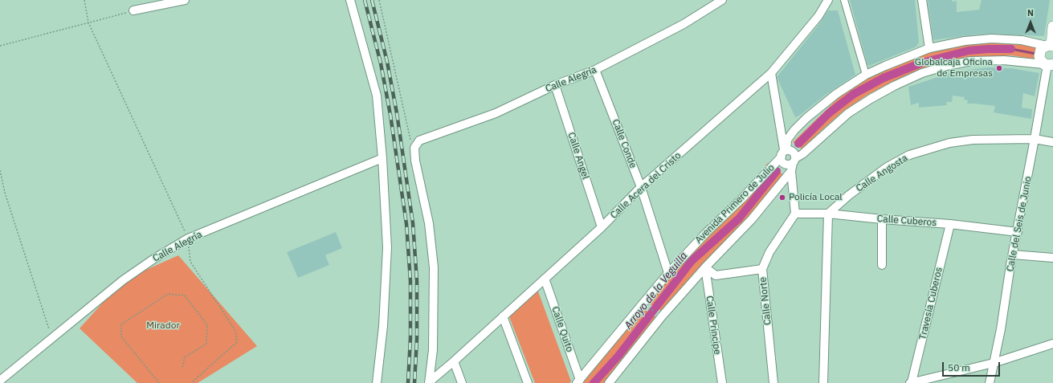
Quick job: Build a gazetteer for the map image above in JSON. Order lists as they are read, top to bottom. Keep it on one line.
{"streets":{"street":["Calle Alegría","Calle Conde","Calle Angel","Calle Angosta","Calle Acera del Cristo","Avenida Primero de Julio","Calle Cuberos","Calle del Seis de Junio","Calle Norte","Travesía Cuberos","Calle Principe","Calle Quito"]},"crossings":[["Calle Alegría","Calle Conde"],["Calle Alegría","Calle Angel"],["Calle Conde","Calle Acera del Cristo"],["Calle Conde","Avenida Primero de Julio"],["Calle Angel","Calle Acera del Cristo"],["Calle Angosta","Calle Cuberos"],["Calle Angosta","Calle del Seis de Junio"],["Calle Acera del Cristo","Calle Quito"],["Avenida Primero de Julio","Calle Principe"],["Avenida Primero de Julio","Calle Quito"],["Calle Cuberos","Calle del Seis de Junio"],["Calle Cuberos","Calle Norte"],["Calle Cuberos","Travesía Cuberos"]],"water":["Arroyo de la Veguilla"],"parks":["Mirador"],"places":["Globalcaja Oficina de Empresas","Policía Local"],"scale_bar":"50 m","north":"top"}
